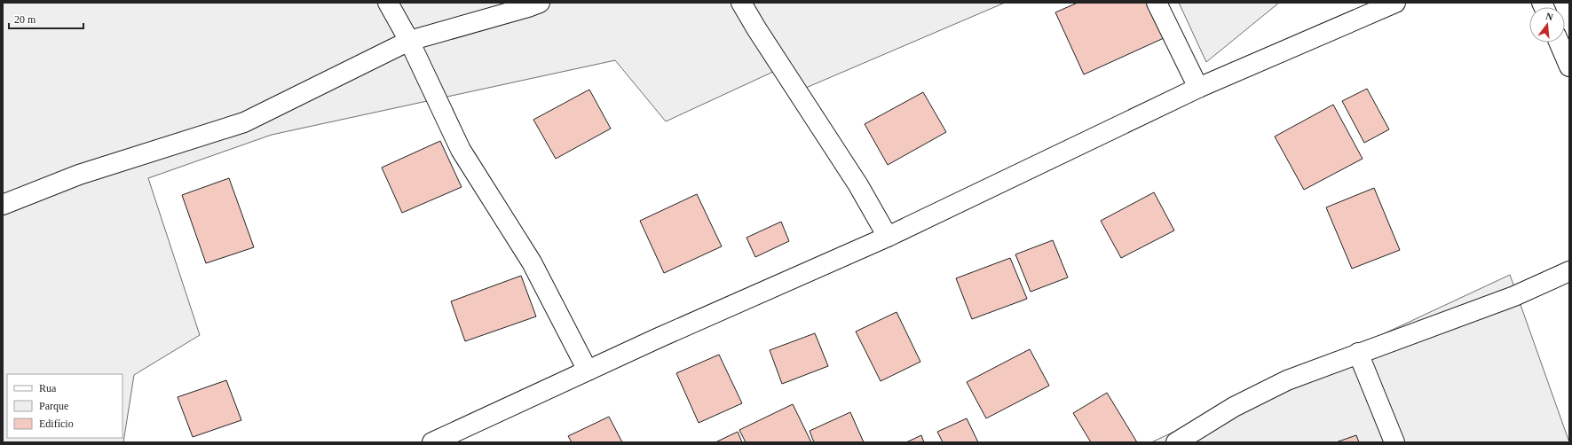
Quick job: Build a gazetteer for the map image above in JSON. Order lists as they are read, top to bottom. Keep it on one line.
{"legend":["Rua","Parque","Edifício"],"scale_bar":"20 m","north":"top"}
